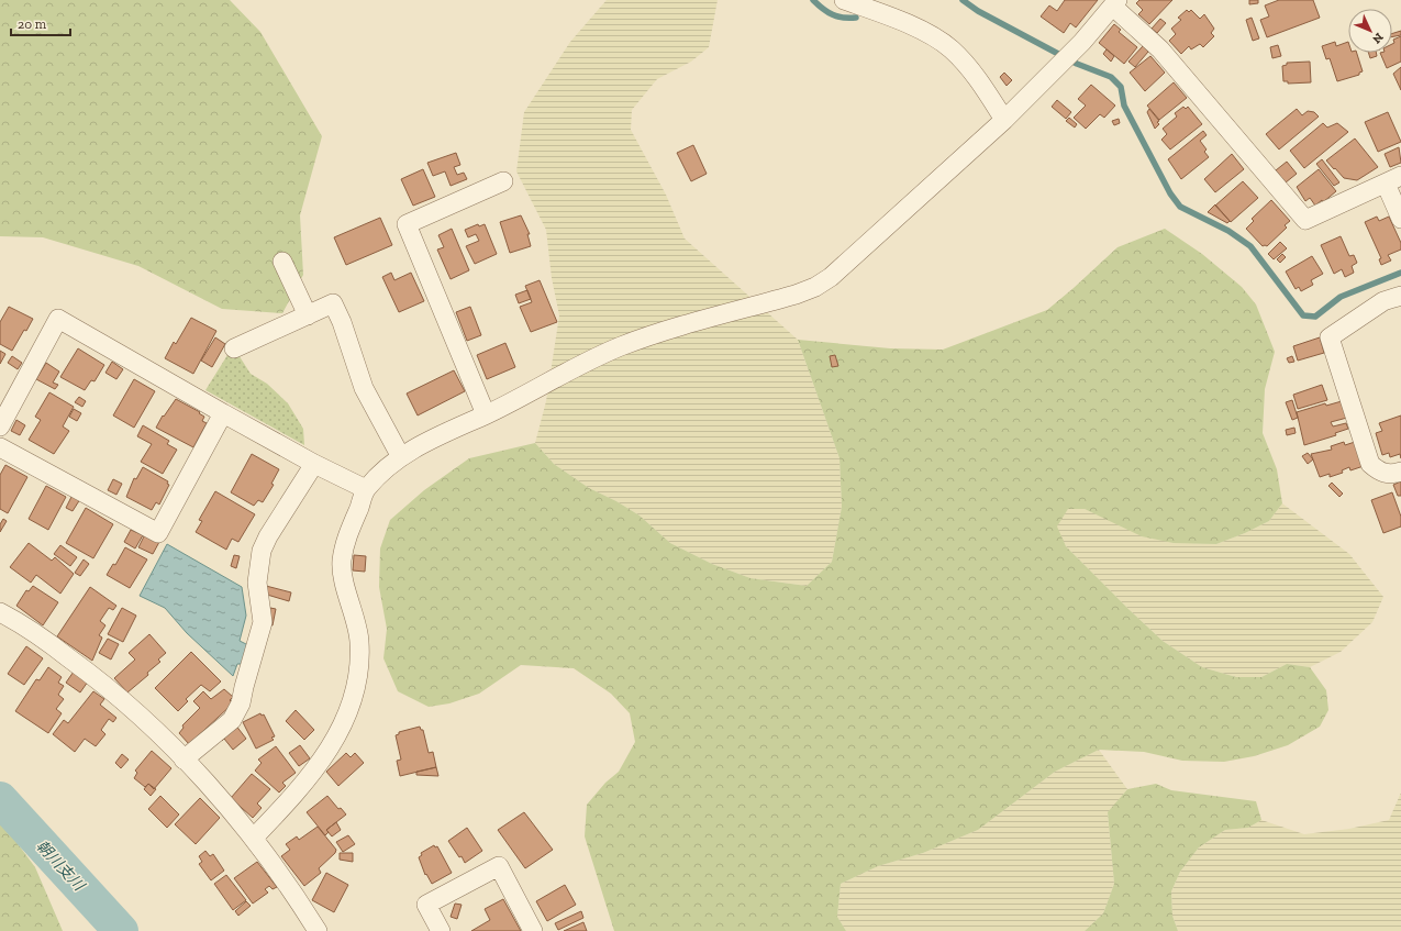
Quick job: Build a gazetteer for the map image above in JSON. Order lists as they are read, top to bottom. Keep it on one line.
{"water":["朝川支川"],"scale_bar":"20 m","north":"bottom right"}
